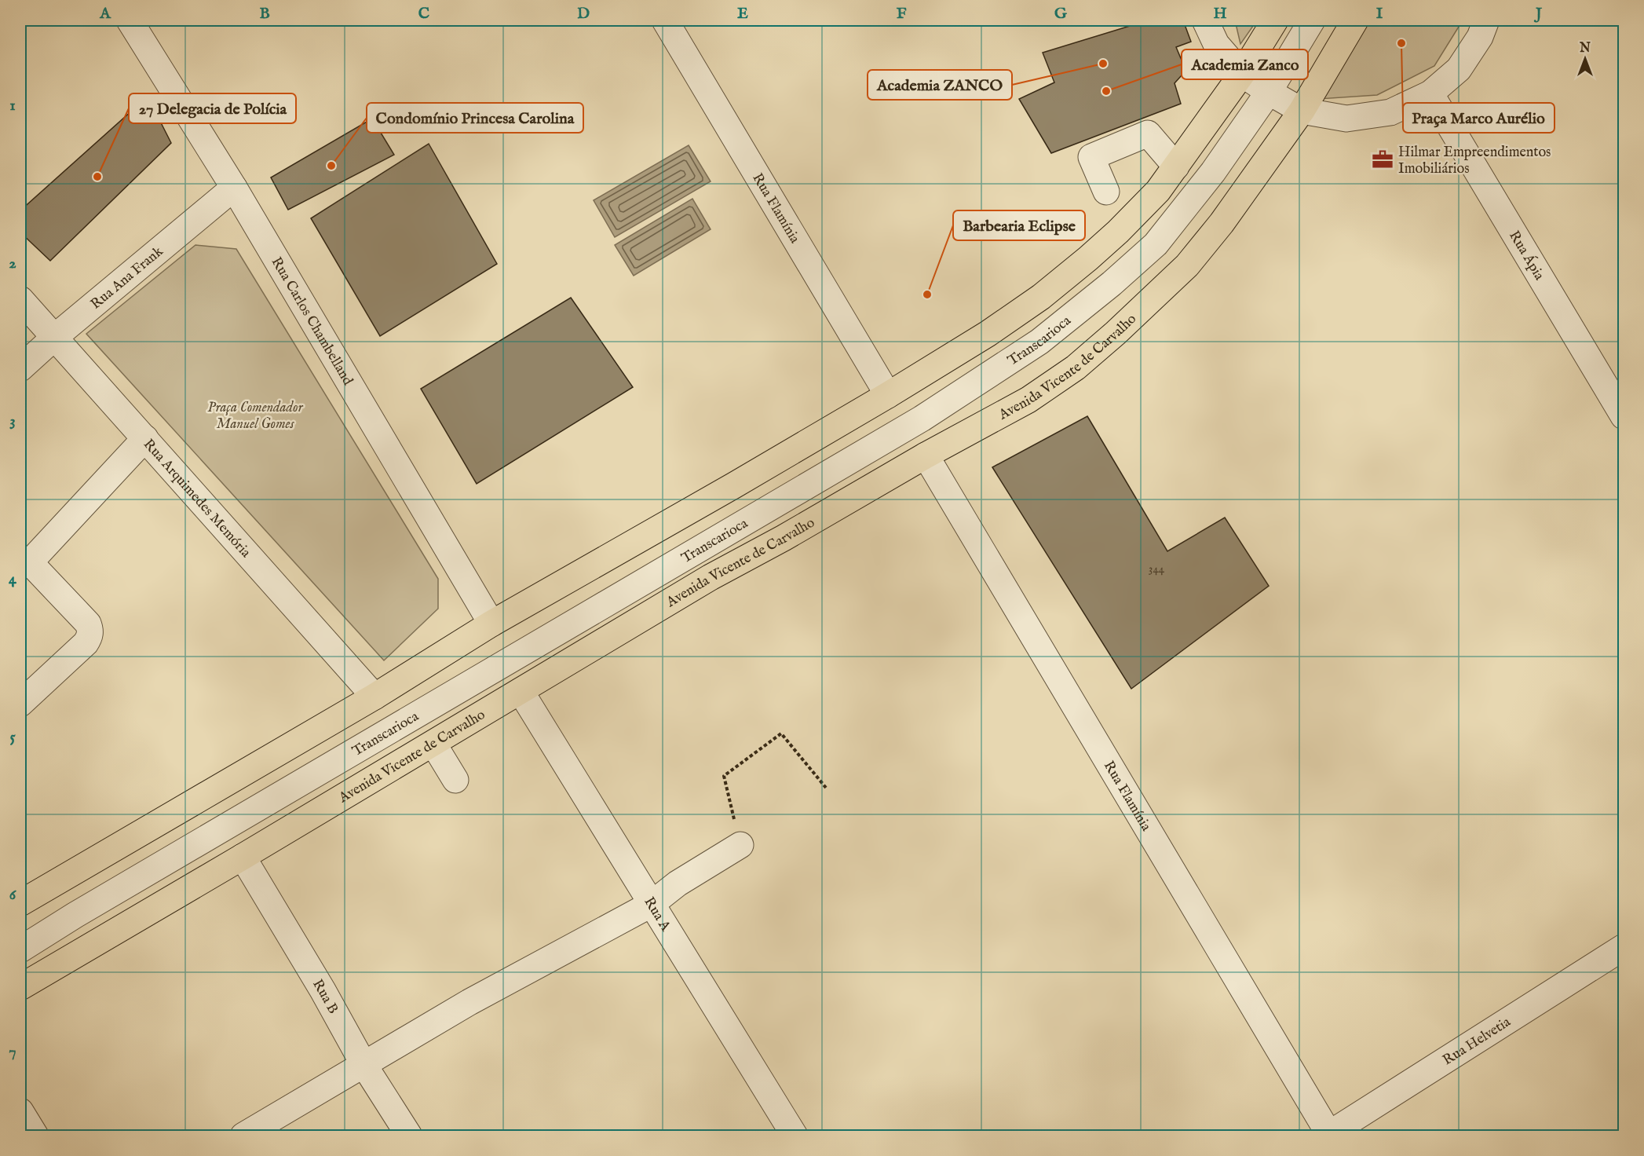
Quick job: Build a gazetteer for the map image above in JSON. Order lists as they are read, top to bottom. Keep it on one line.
{"streets":{"main road":["Avenida Vicente de Carvalho"],"street":["Rua Flamínia","Rua Ápia","Rua Ana Frank","Rua Carlos Chambelland","Transcarioca","Rua Arquimedes Memória","Rua A","Rua B","Rua Helvetia"]},"crossings":[["Rua Flamínia","Avenida Vicente de Carvalho"],["Rua Flamínia","Rua Helvetia"],["Rua Ana Frank","Rua Carlos Chambelland"],["Rua Ana Frank","Rua Arquimedes Memória"],["Avenida Vicente de Carvalho","Rua A"],["Avenida Vicente de Carvalho","Rua B"]],"parks":["Praça Comendador Manuel Gomes"],"places":{"other":["Praça Marco Aurélio","Academia ZANCO","Academia Zanco","Condomínio Princesa Carolina","27 Delegacia de Polícia","Barbearia Eclipse"],"office":["Hilmar Empreendimentos Imobiliários"]},"house_numbers":["344"],"north":"top","grid":{"columns":["A","B","C","D","E","F","G","H","I","J"],"rows":["1","2","3","4","5","6","7"]}}
